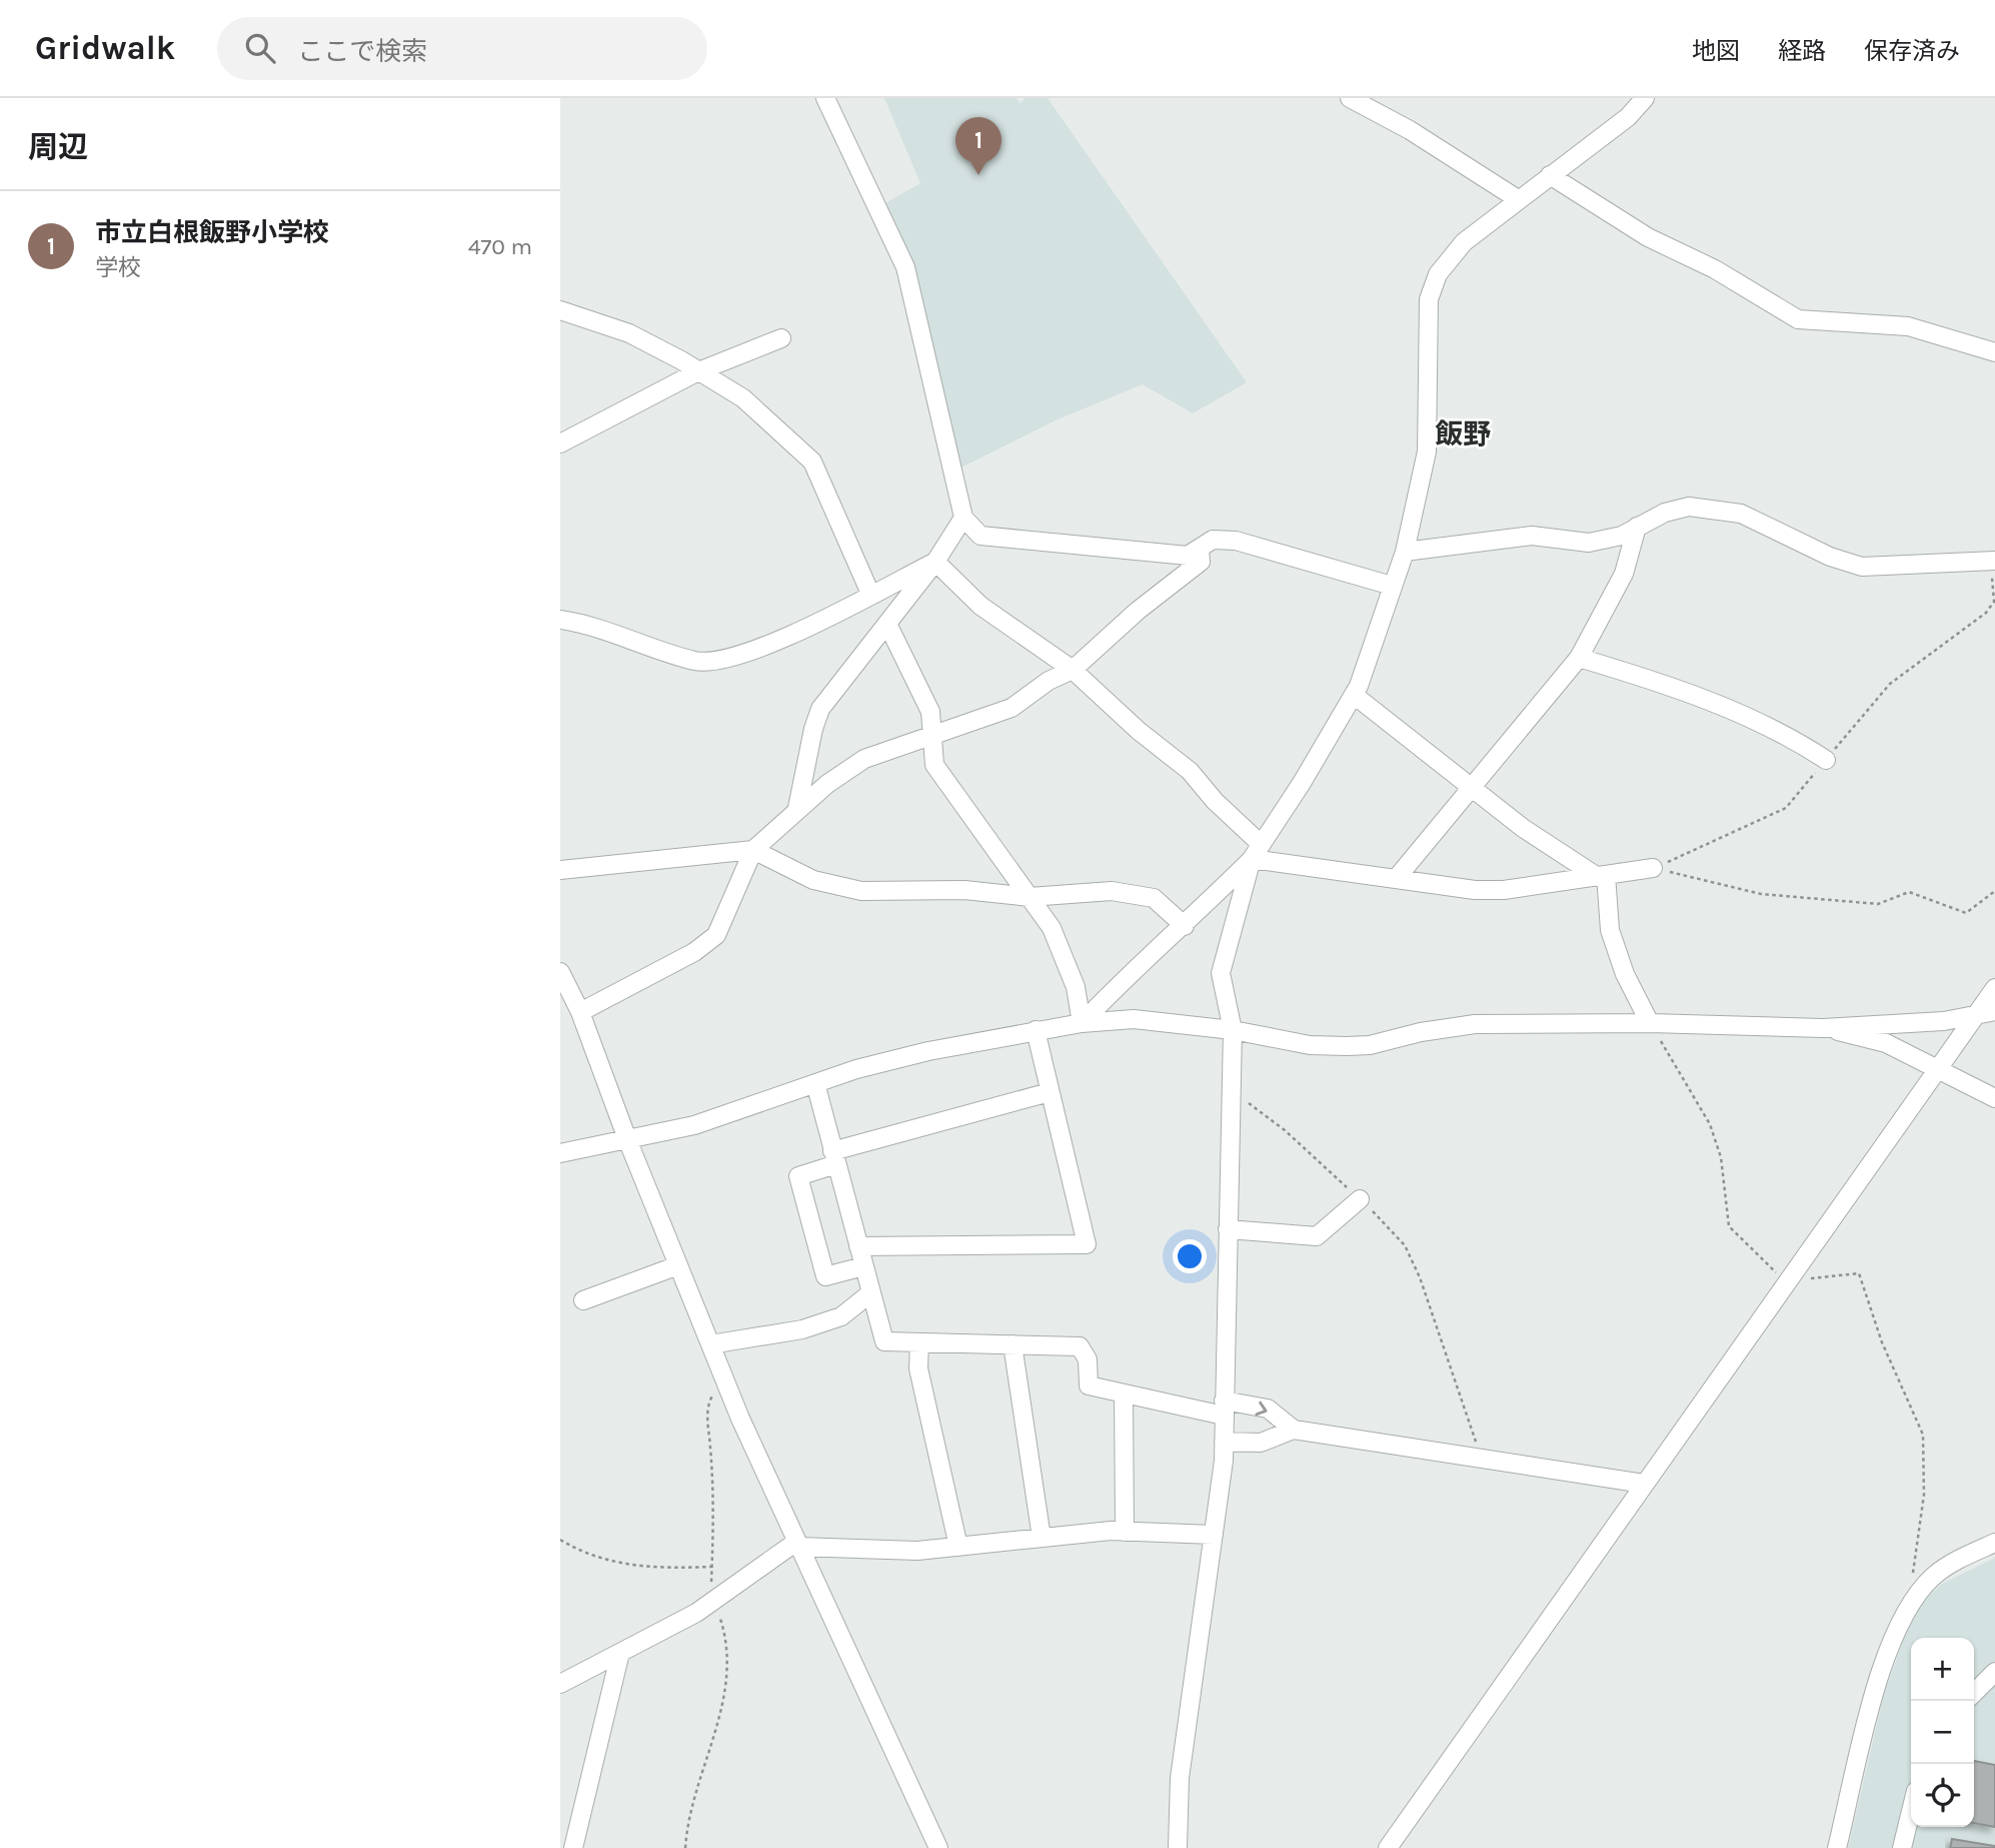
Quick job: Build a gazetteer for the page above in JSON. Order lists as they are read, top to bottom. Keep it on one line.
{"districts":["飯野"],"page":{"header":"Gridwalk","search":"ここで検索","nav":["地図","経路","保存済み"],"heading":"周辺","pins":"1","list":[{"mark":"1","name":"市立白根飯野小学校","note":"学校","value":"470 m"}],"map_buttons":["+","−"]}}
